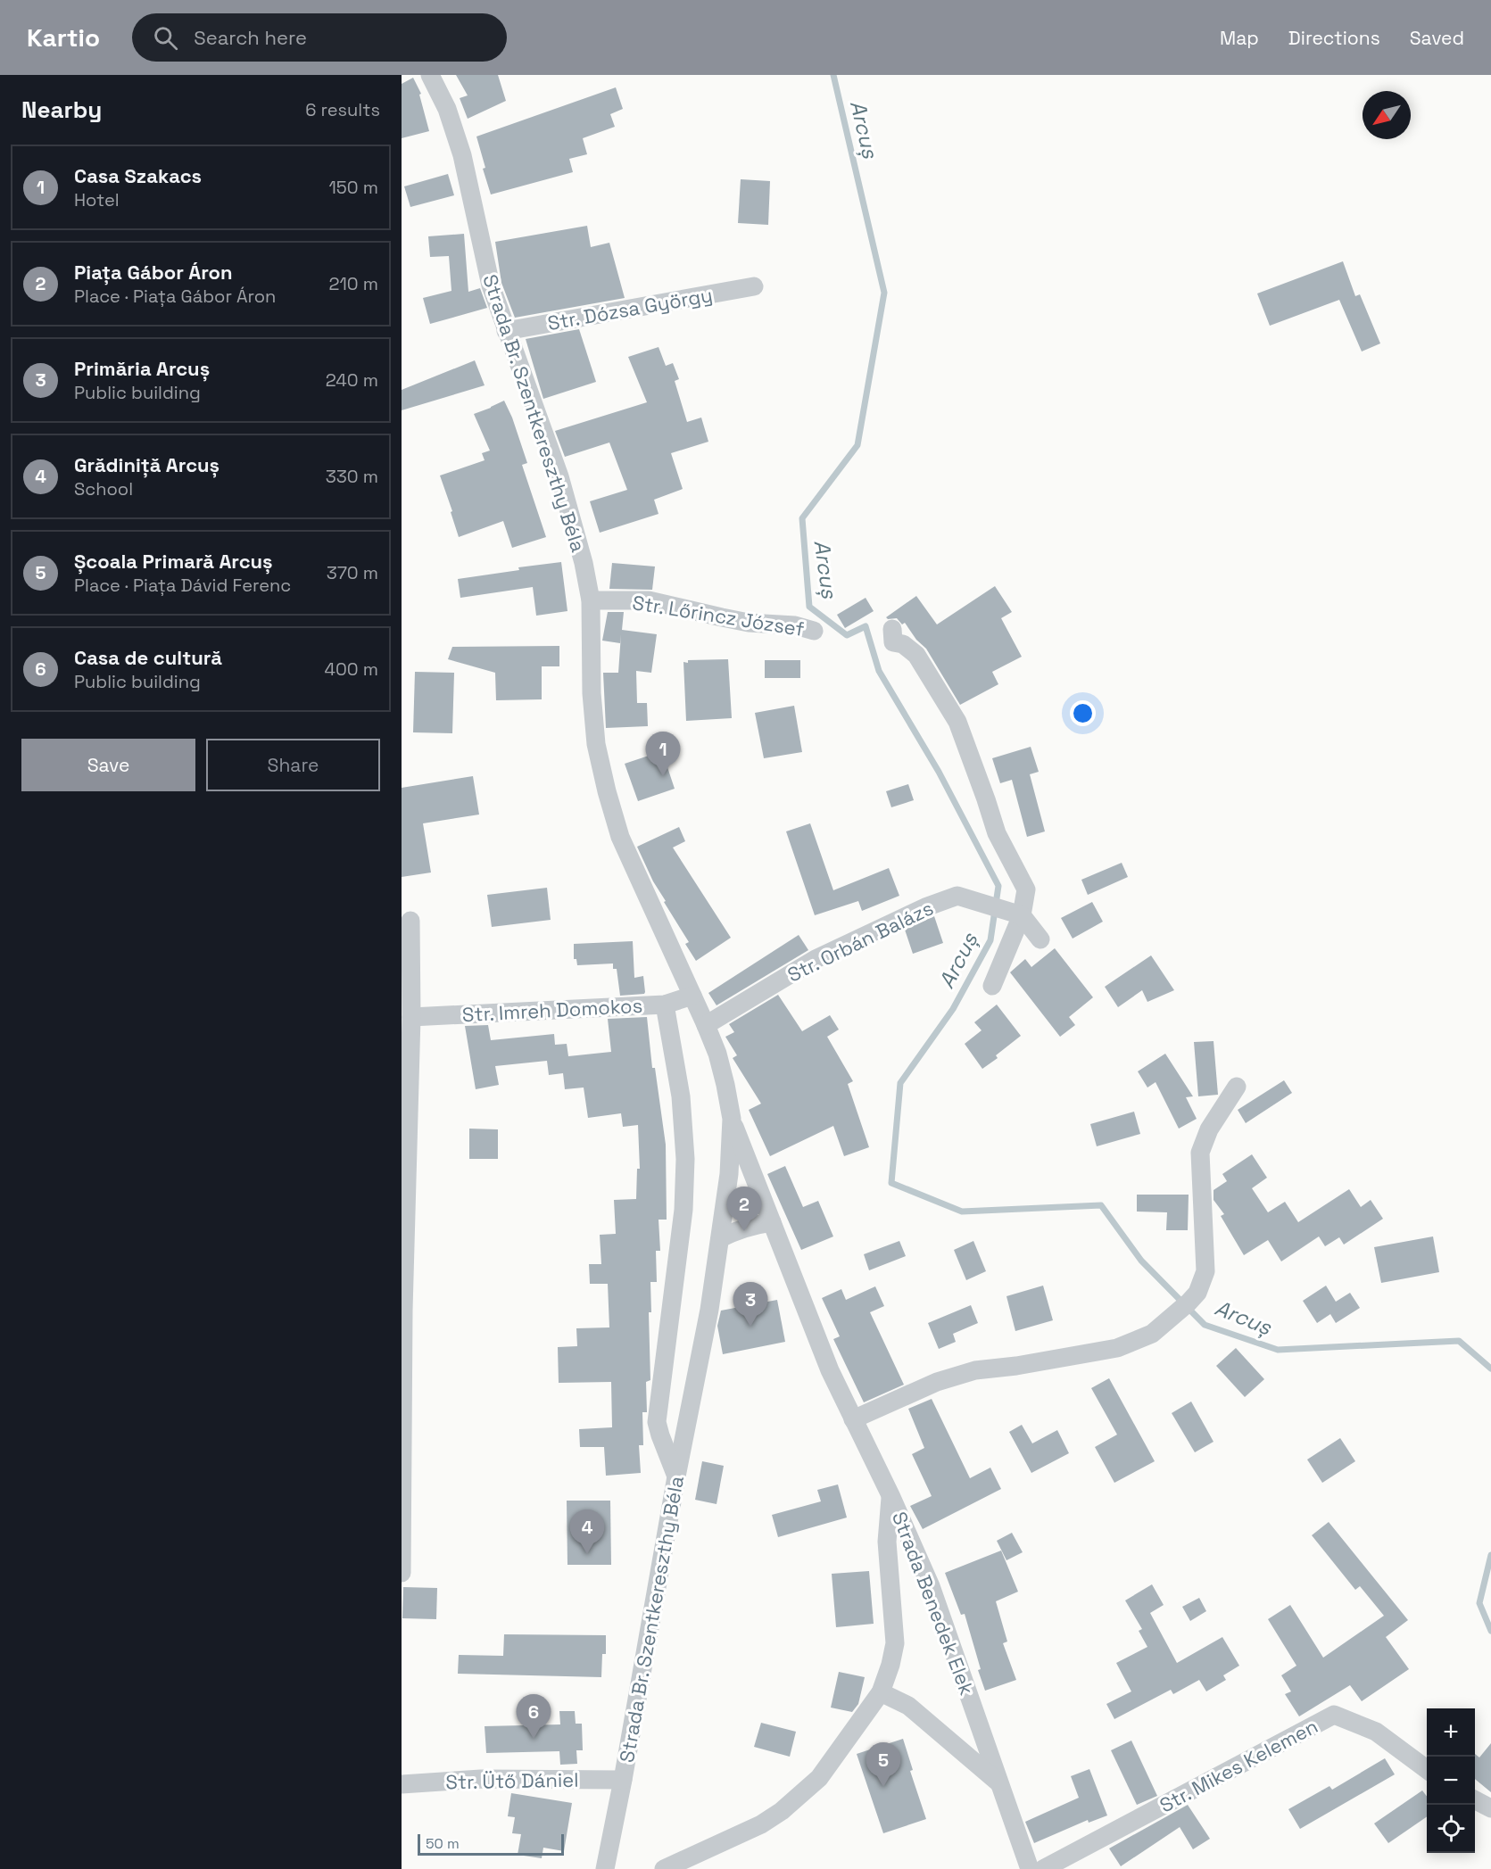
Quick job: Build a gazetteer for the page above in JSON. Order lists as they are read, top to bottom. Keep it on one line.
{"streets":{"street":["Str. Dózsa György","Strada Br. Szentkereszthy Béla","Str. Lőrincz József","Str. Orbán Balázs","Str. Imreh Domokos","Strada Benedek Elek","Str. Mikes Kelemen","Str. Ütő Dániel"]},"crossings":[["Str. Dózsa György","Strada Br. Szentkereszthy Béla"],["Strada Br. Szentkereszthy Béla","Str. Lőrincz József"],["Strada Br. Szentkereszthy Béla","Str. Orbán Balázs"],["Strada Br. Szentkereszthy Béla","Str. Imreh Domokos"],["Strada Br. Szentkereszthy Béla","Strada Benedek Elek"],["Strada Br. Szentkereszthy Béla","Str. Ütő Dániel"]],"water":["Arcuș"],"scale_bar":"50 m","north":"bottom left","page":{"header":"Kartio","search":"Search here","nav":["Map","Directions","Saved"],"heading":["Nearby","6 results"],"list":[{"mark":"1","name":"Casa Szakacs","note":"Hotel","value":"150 m"},{"mark":"2","name":"Piața Gábor Áron","note":"Place · Piața Gábor Áron","value":"210 m"},{"mark":"3","name":"Primăria Arcuș","note":"Public building","value":"240 m"},{"mark":"4","name":"Grădiniță Arcuș","note":"School","value":"330 m"},{"mark":"5","name":"Școala Primară Arcuș","note":"Place · Piața Dávid Ferenc","value":"370 m"},{"mark":"6","name":"Casa de cultură","note":"Public building","value":"400 m"}],"buttons":["Save","Share"],"pins":["1","2","3","4","6","5"],"map_buttons":["+","−"],"scale":"50 m"}}
